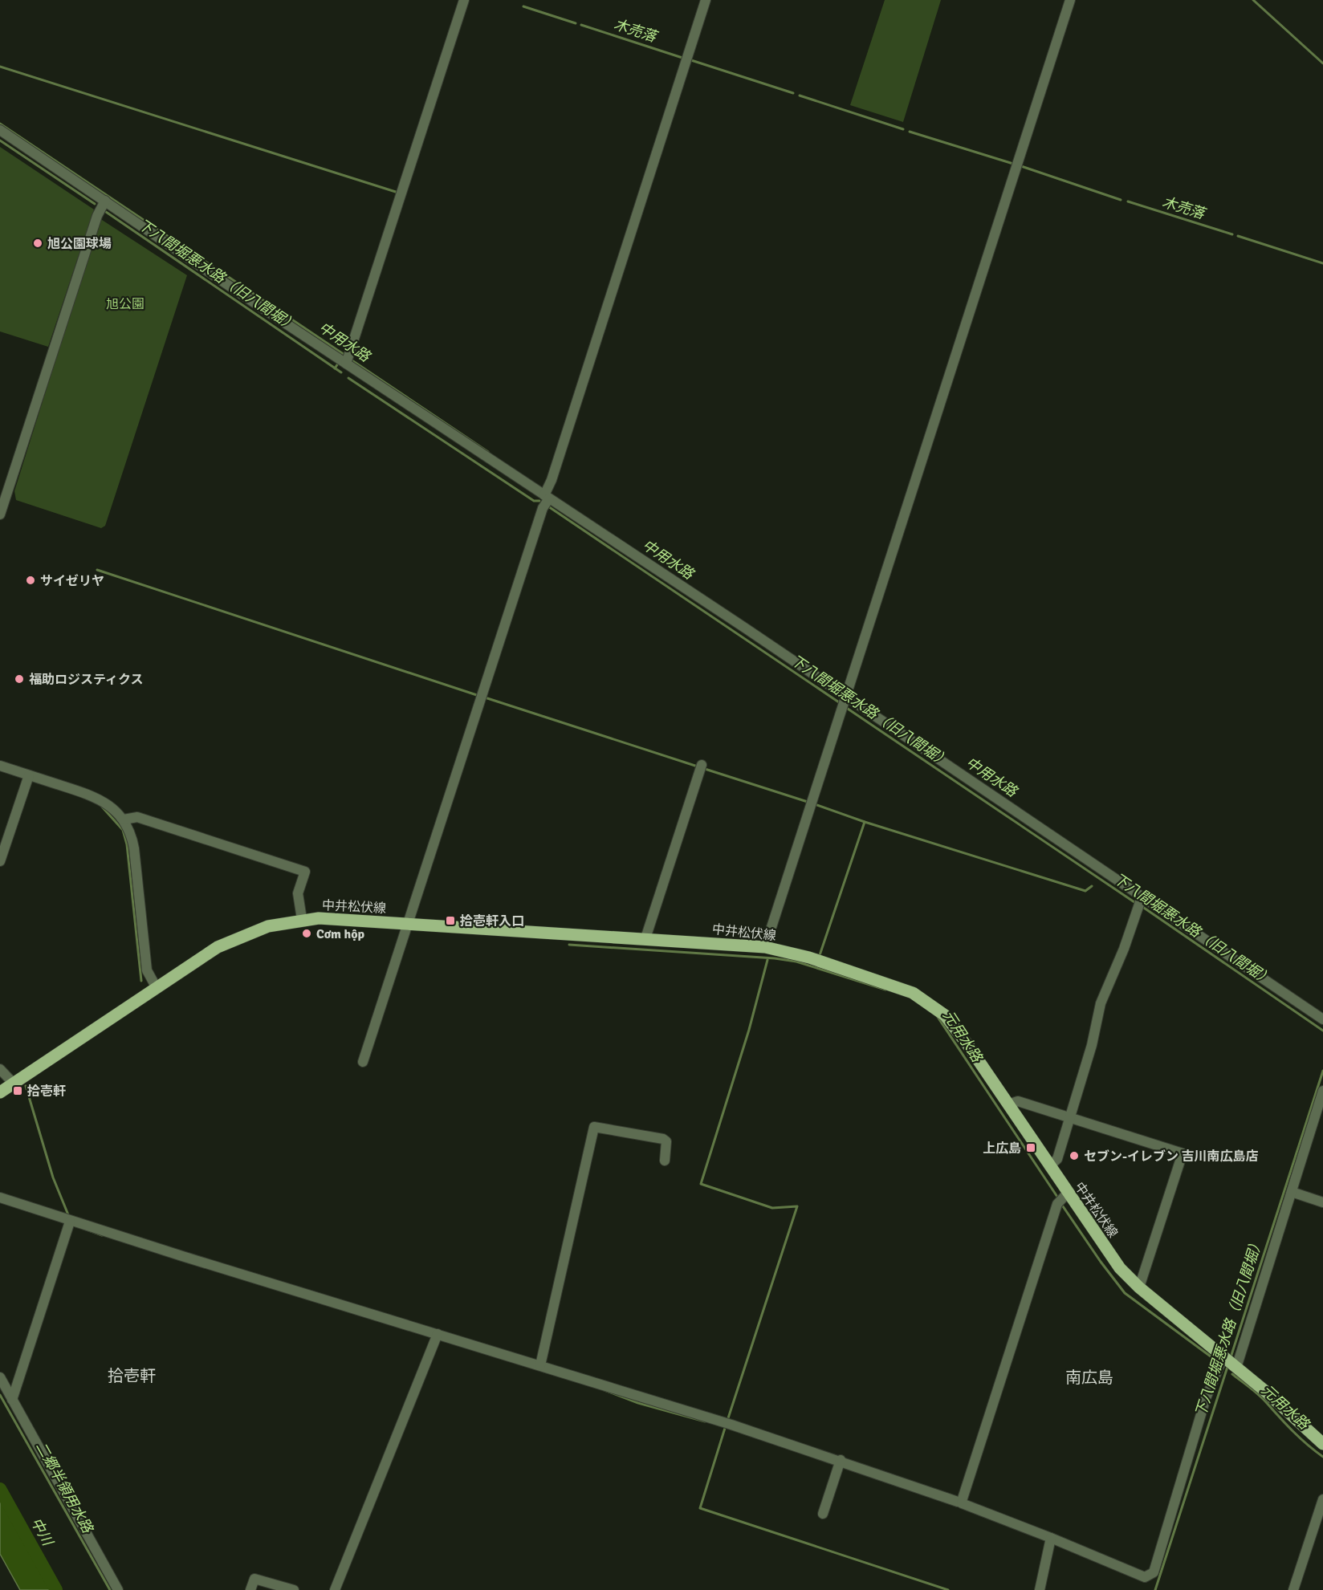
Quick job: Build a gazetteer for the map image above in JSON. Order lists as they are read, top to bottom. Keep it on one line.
{"streets":{"main road":["中井松伏線"]},"districts":["拾壱軒","南広島"],"water":["木売落","下八間堀悪水路（旧八間堀）","中用水路","元用水路","二郷半領用水路","中川"],"parks":["旭公園"],"places":{"other":["旭公園球場","サイゼリヤ","福助ロジスティクス","Cơm hộp","セブン-イレブン 吉川南広島店"],"transit":["拾壱軒入口","拾壱軒","上広島"]}}
